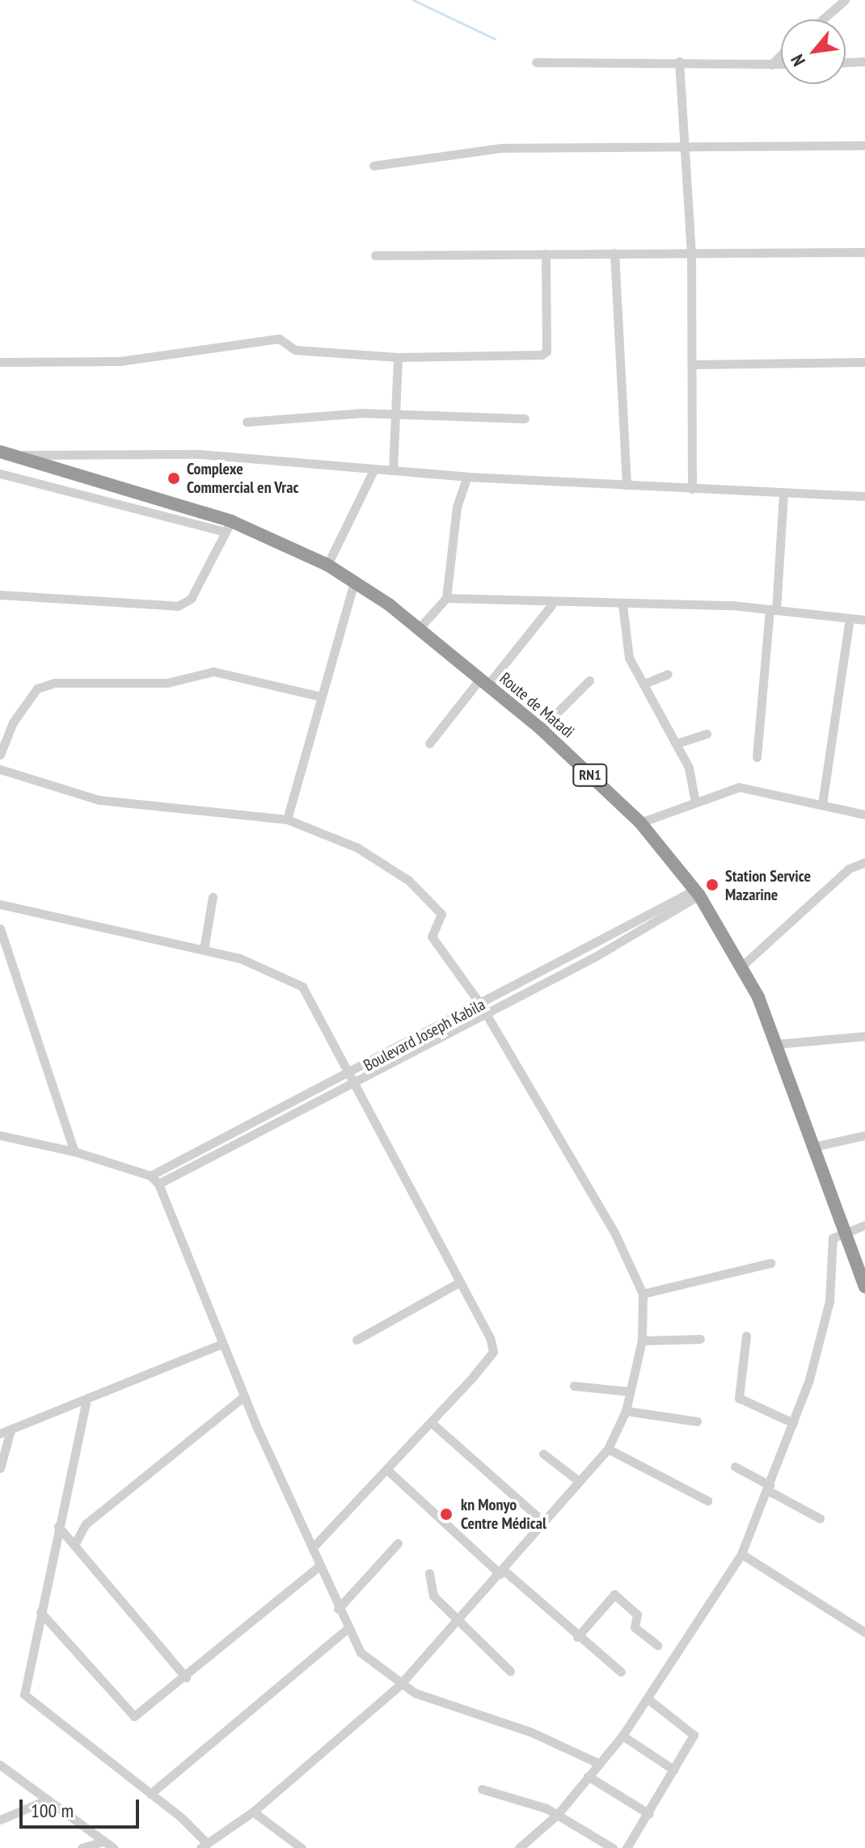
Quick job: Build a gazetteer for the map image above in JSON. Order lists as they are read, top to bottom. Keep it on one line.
{"streets":{"highway":["Route de Matadi","RN1"],"street":["Boulevard Joseph Kabila"]},"crossings":[["Route de Matadi","Boulevard Joseph Kabila"]],"places":["Complexe Commercial en Vrac","Station Service Mazarine","kn Monyo Centre Médical"],"scale_bar":"100 m","north":"bottom left"}
